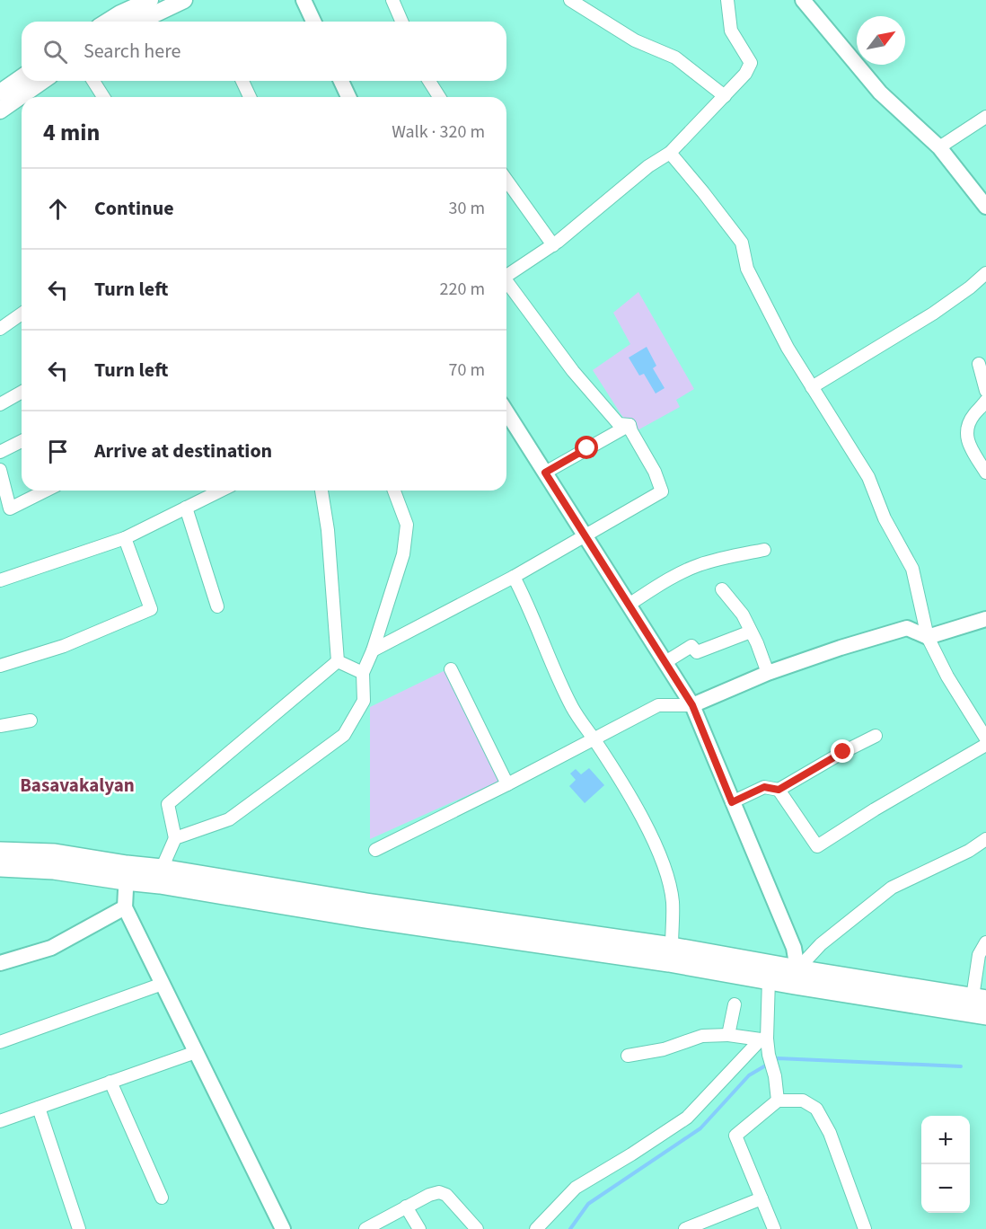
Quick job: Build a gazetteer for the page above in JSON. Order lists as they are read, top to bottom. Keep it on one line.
{"districts":["Basavakalyan"],"north":"top right","page":{"search":"Search here","heading":["4 min","Walk · 320 m"],"list":[["Continue","30 m"],["Turn left","220 m"],["Turn left","70 m"],"Arrive at destination"],"map_buttons":["+","−"]}}
